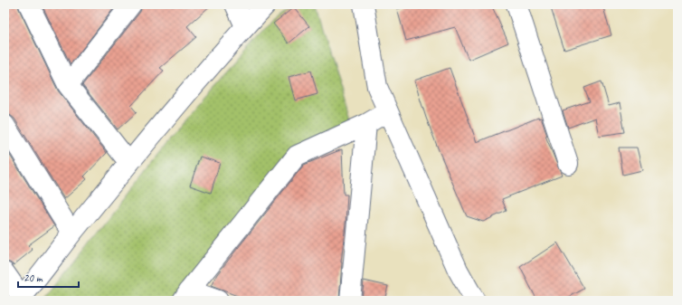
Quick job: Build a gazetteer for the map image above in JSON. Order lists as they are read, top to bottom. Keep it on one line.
{"scale_bar":"20 m"}
